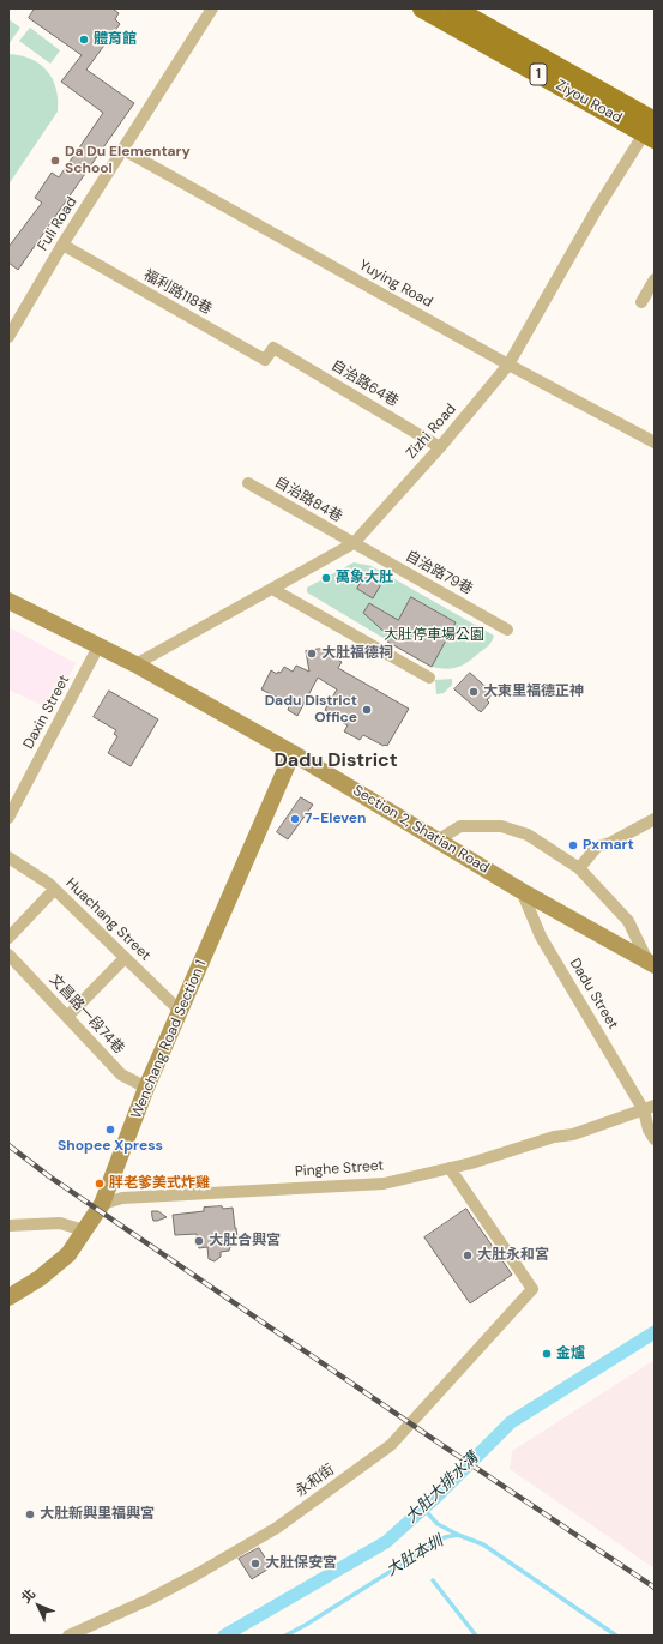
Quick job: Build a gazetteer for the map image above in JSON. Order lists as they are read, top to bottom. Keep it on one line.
{"streets":{"main road":["1","Ziyou Road"],"street":["Fuli Road","Yuying Road","福利路118巷","自治路64巷","Zizhi Road","自治路84巷","自治路79巷","Daxin Street","Section 2, Shatian Road","Huachang Street","Dadu Street","文昌路一段74巷","Wenchang Road Section 1","Pinghe Street","永和街"]},"crossings":[["Ziyou Road","Zizhi Road"],["Fuli Road","Yuying Road"],["Fuli Road","福利路118巷"],["Yuying Road","Zizhi Road"],["福利路118巷","自治路64巷"],["自治路64巷","Zizhi Road"],["Zizhi Road","自治路84巷"],["Zizhi Road","自治路79巷"],["Zizhi Road","Section 2, Shatian Road"],["自治路84巷","自治路79巷"],["Daxin Street","Section 2, Shatian Road"],["Section 2, Shatian Road","Dadu Street"],["Section 2, Shatian Road","Wenchang Road Section 1"],["Huachang Street","Wenchang Road Section 1"],["Dadu Street","Pinghe Street"],["文昌路一段74巷","Wenchang Road Section 1"],["Wenchang Road Section 1","Pinghe Street"],["Pinghe Street","永和街"]],"districts":["Dadu District"],"water":["大肚大排水溝","大肚本圳"],"parks":["大肚停車場公園"],"places":["體育館","Da Du Elementary School","萬象大肚","大肚福德祠","大東里福德正神","Dadu District Office","7-Eleven","Pxmart","Shopee Xpress","胖老爹美式炸雞","大肚合興宮","大肚永和宮","金爐","大肚新興里福興宮","大肚保安宮"],"north":"top left"}
